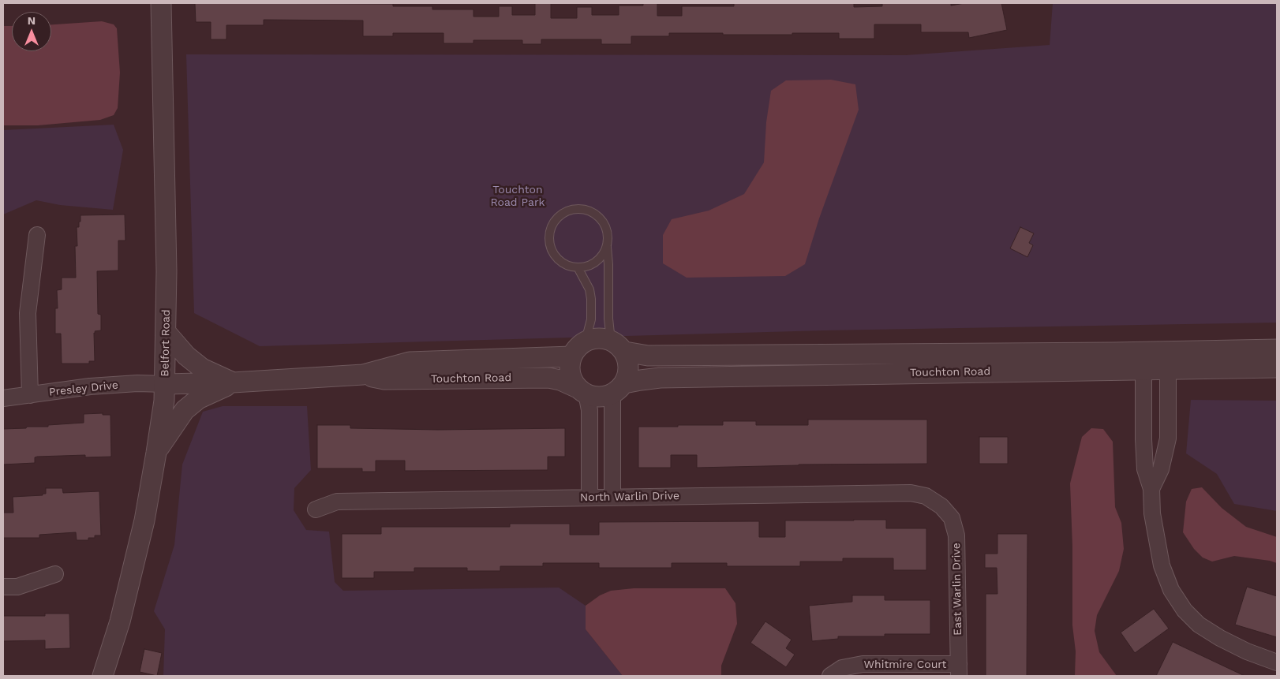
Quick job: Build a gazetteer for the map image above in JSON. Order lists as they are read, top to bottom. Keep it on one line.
{"streets":{"street":["Belfort Road","Touchton Road","Presley Drive","North Warlin Drive","East Warlin Drive","Whitmire Court"]},"crossings":[["Belfort Road","Touchton Road"],["Belfort Road","Presley Drive"],["Touchton Road","Presley Drive"],["North Warlin Drive","East Warlin Drive"],["East Warlin Drive","Whitmire Court"]],"parks":["Touchton Road Park"],"north":"top"}
